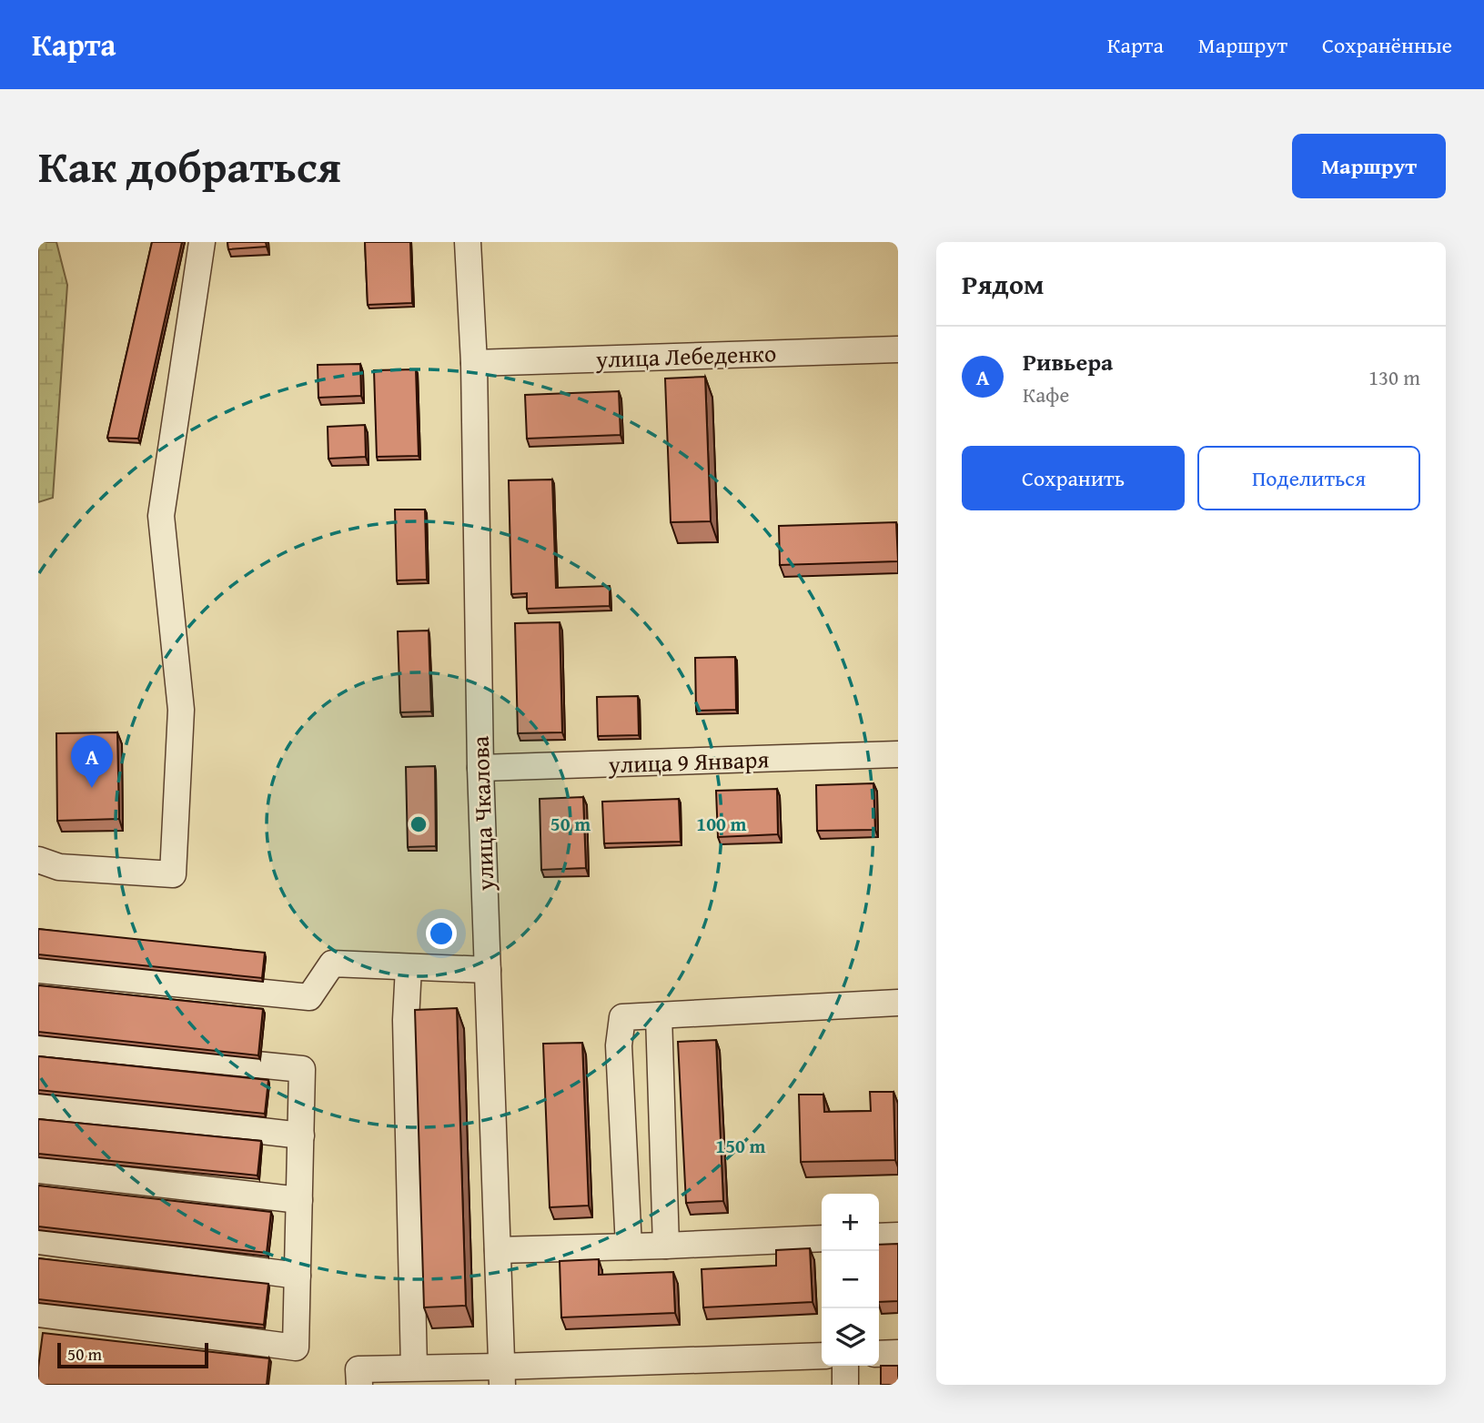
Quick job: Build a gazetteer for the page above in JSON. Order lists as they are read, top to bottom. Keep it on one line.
{"streets":{"street":["улица Лебеденко","улица 9 Января","улица Чкалова"]},"crossings":[["улица Лебеденко","улица Чкалова"],["улица 9 Января","улица Чкалова"]],"scale_bar":"50 m","page":{"header":"Карта","nav":["Карта","Маршрут","Сохранённые"],"title":"Как добраться","buttons":["Маршрут",["Сохранить","Поделиться"]],"heading":"Рядом","list":[{"mark":"A","name":"Ривьера","note":"Кафе","value":"130 m"}],"pins":"A","map_buttons":["+","−"],"scale":"50 m"},"rings":["50 m","100 m","150 m"]}
